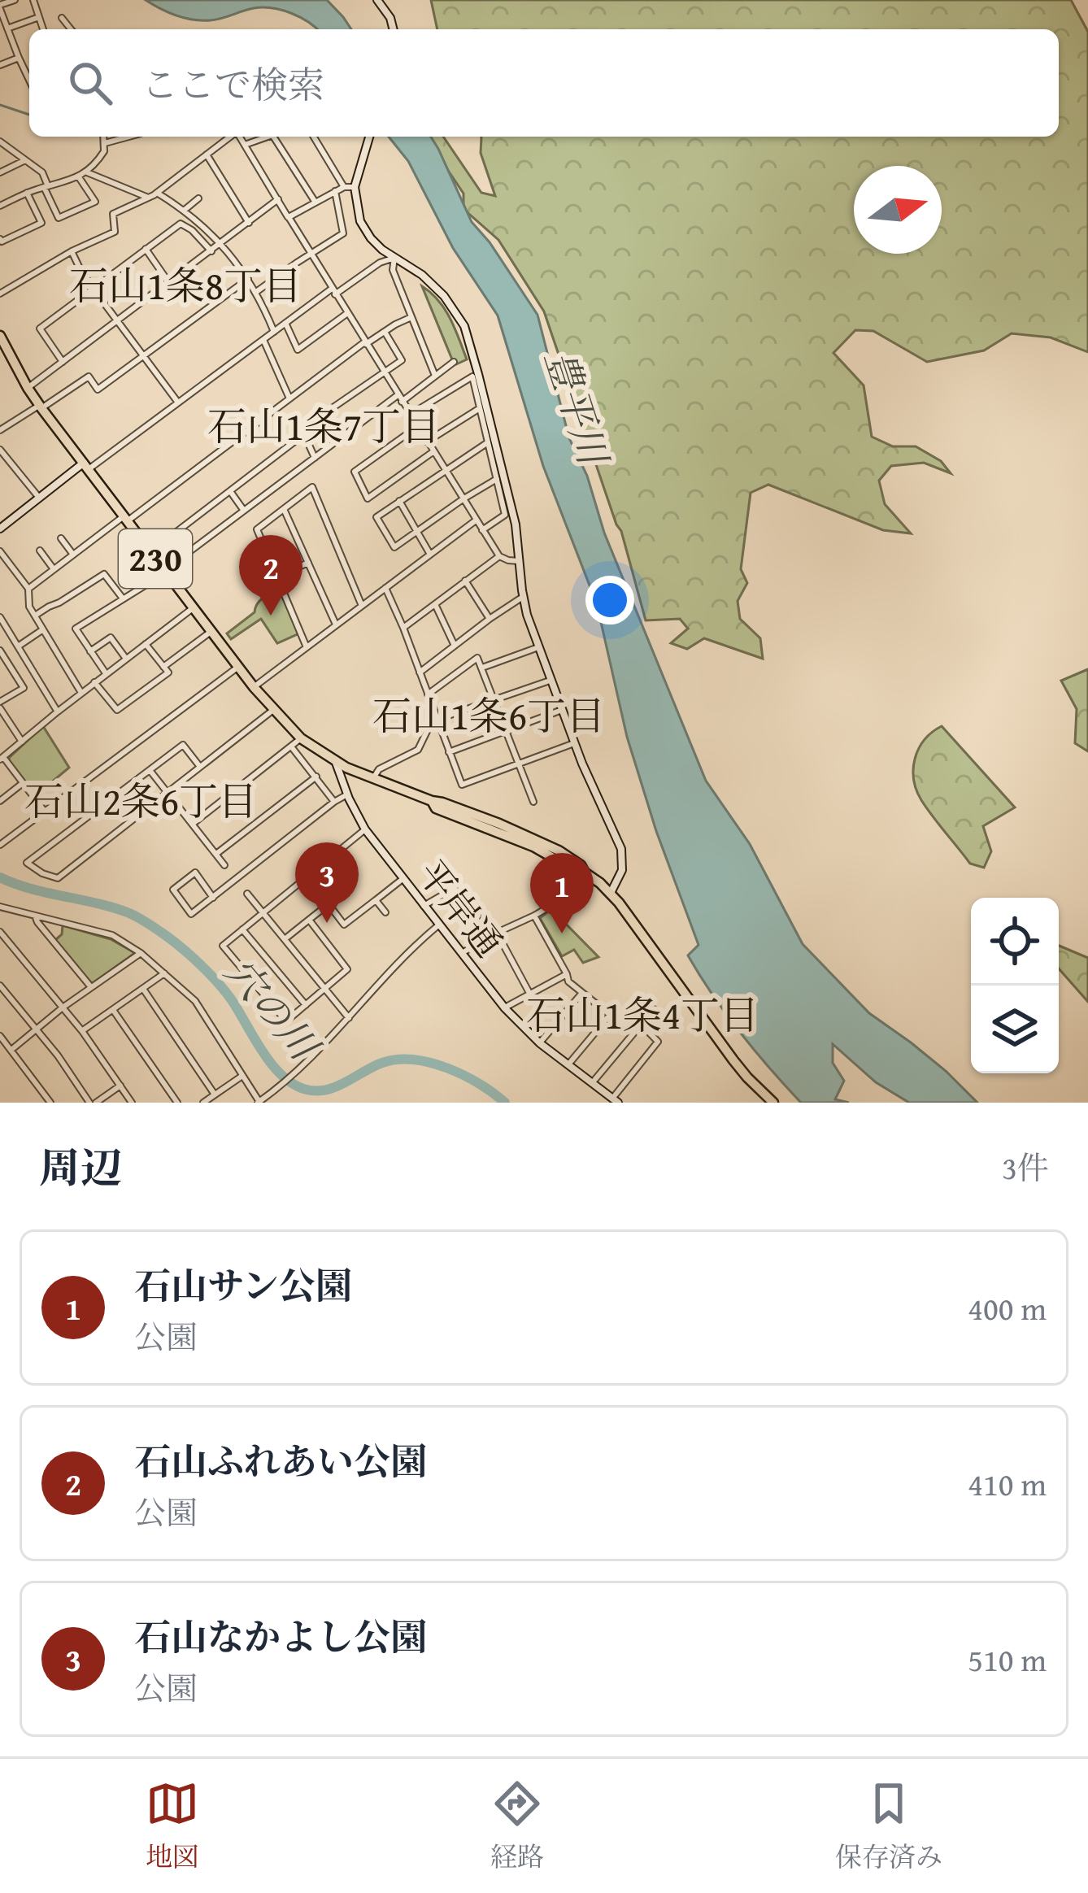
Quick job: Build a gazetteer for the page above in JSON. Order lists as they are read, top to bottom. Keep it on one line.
{"streets":{"highway":["230"],"street":["平岸通"]},"crossings":[["230","平岸通"]],"districts":["石山1条8丁目","石山1条7丁目","石山1条6丁目","石山2条6丁目","石山1条4丁目"],"water":["豊平川","穴の川"],"north":"right","page":{"search":"ここで検索","pins":["2","3","1"],"heading":["周辺","3件"],"list":[{"mark":"1","name":"石山サン公園","note":"公園","value":"400 m"},{"mark":"2","name":"石山ふれあい公園","note":"公園","value":"410 m"},{"mark":"3","name":"石山なかよし公園","note":"公園","value":"510 m"}],"nav":["地図","経路","保存済み"]}}
